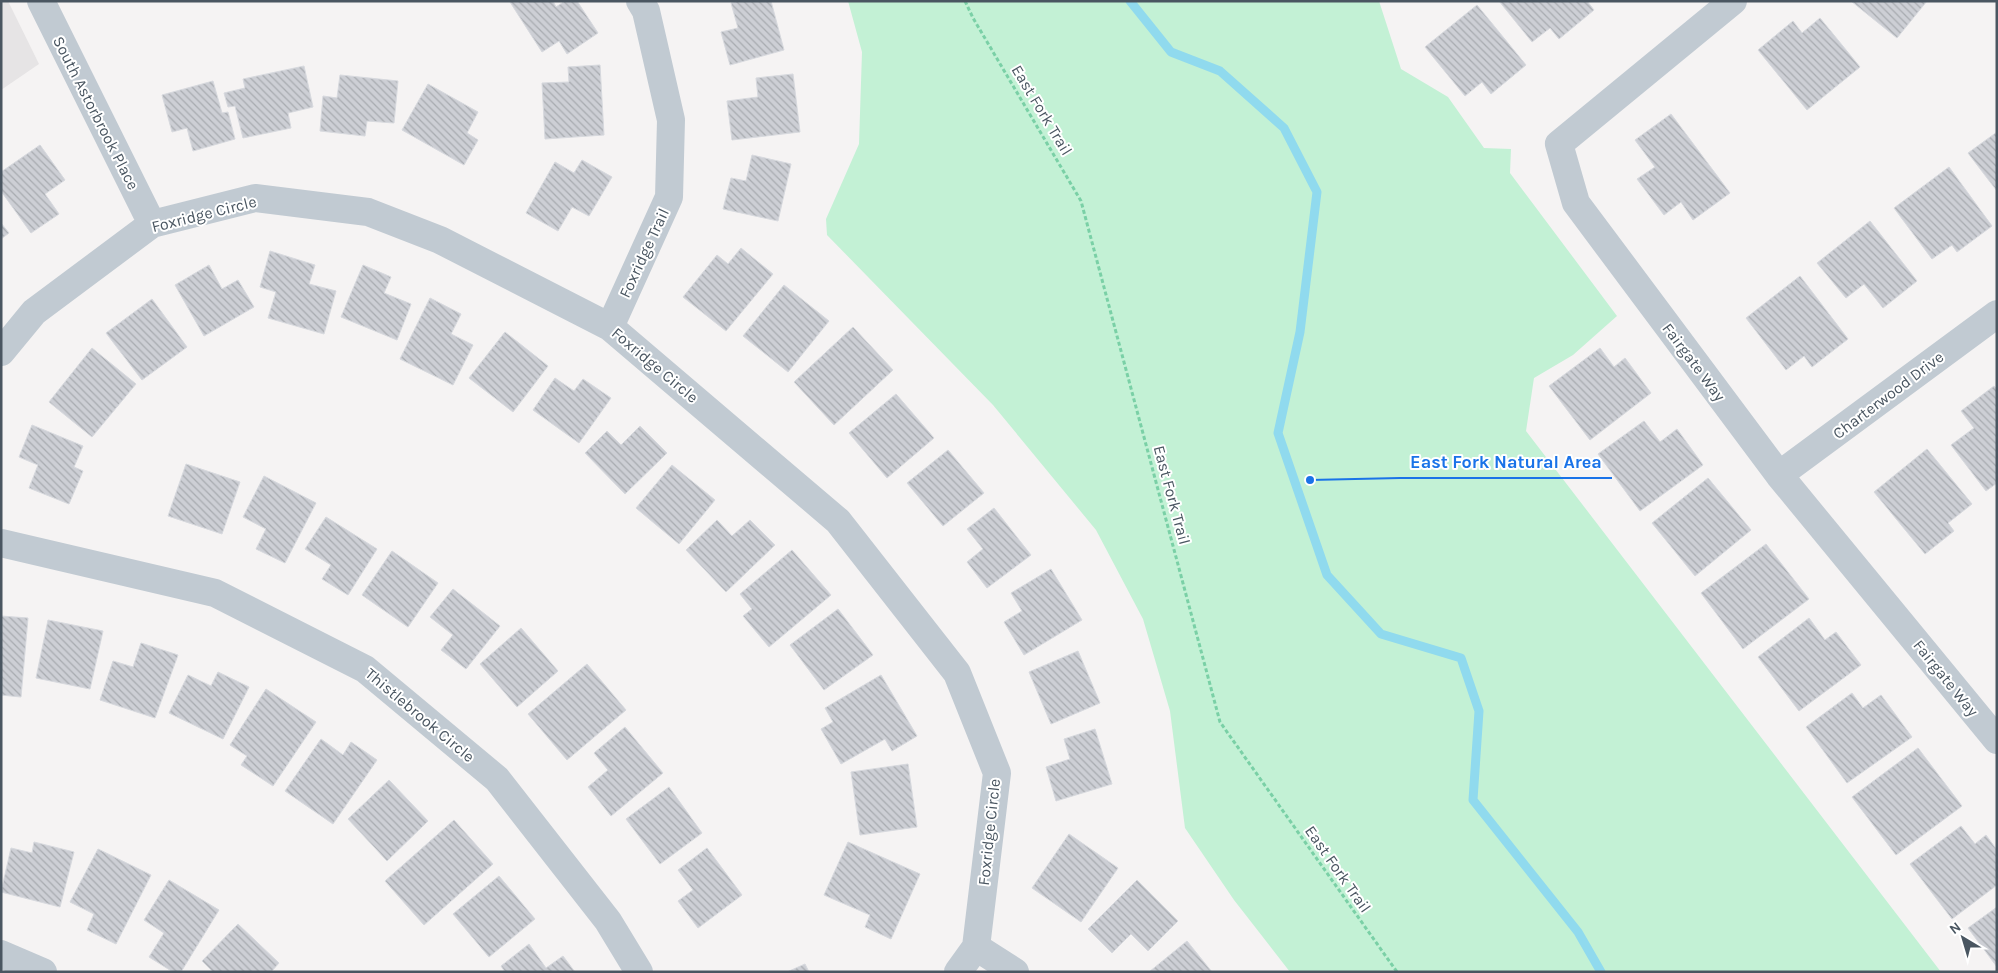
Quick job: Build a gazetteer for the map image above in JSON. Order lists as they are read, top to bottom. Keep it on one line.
{"streets":{"street":["South Astorbrook Place","Foxridge Circle","Foxridge Trail","Fairgate Way","Charterwood Drive","Thistlebrook Circle"],"path":["East Fork Trail"]},"crossings":[["South Astorbrook Place","Foxridge Circle"],["Foxridge Circle","Foxridge Trail"],["Fairgate Way","Charterwood Drive"]],"places":["East Fork Natural Area"],"north":"top left"}
